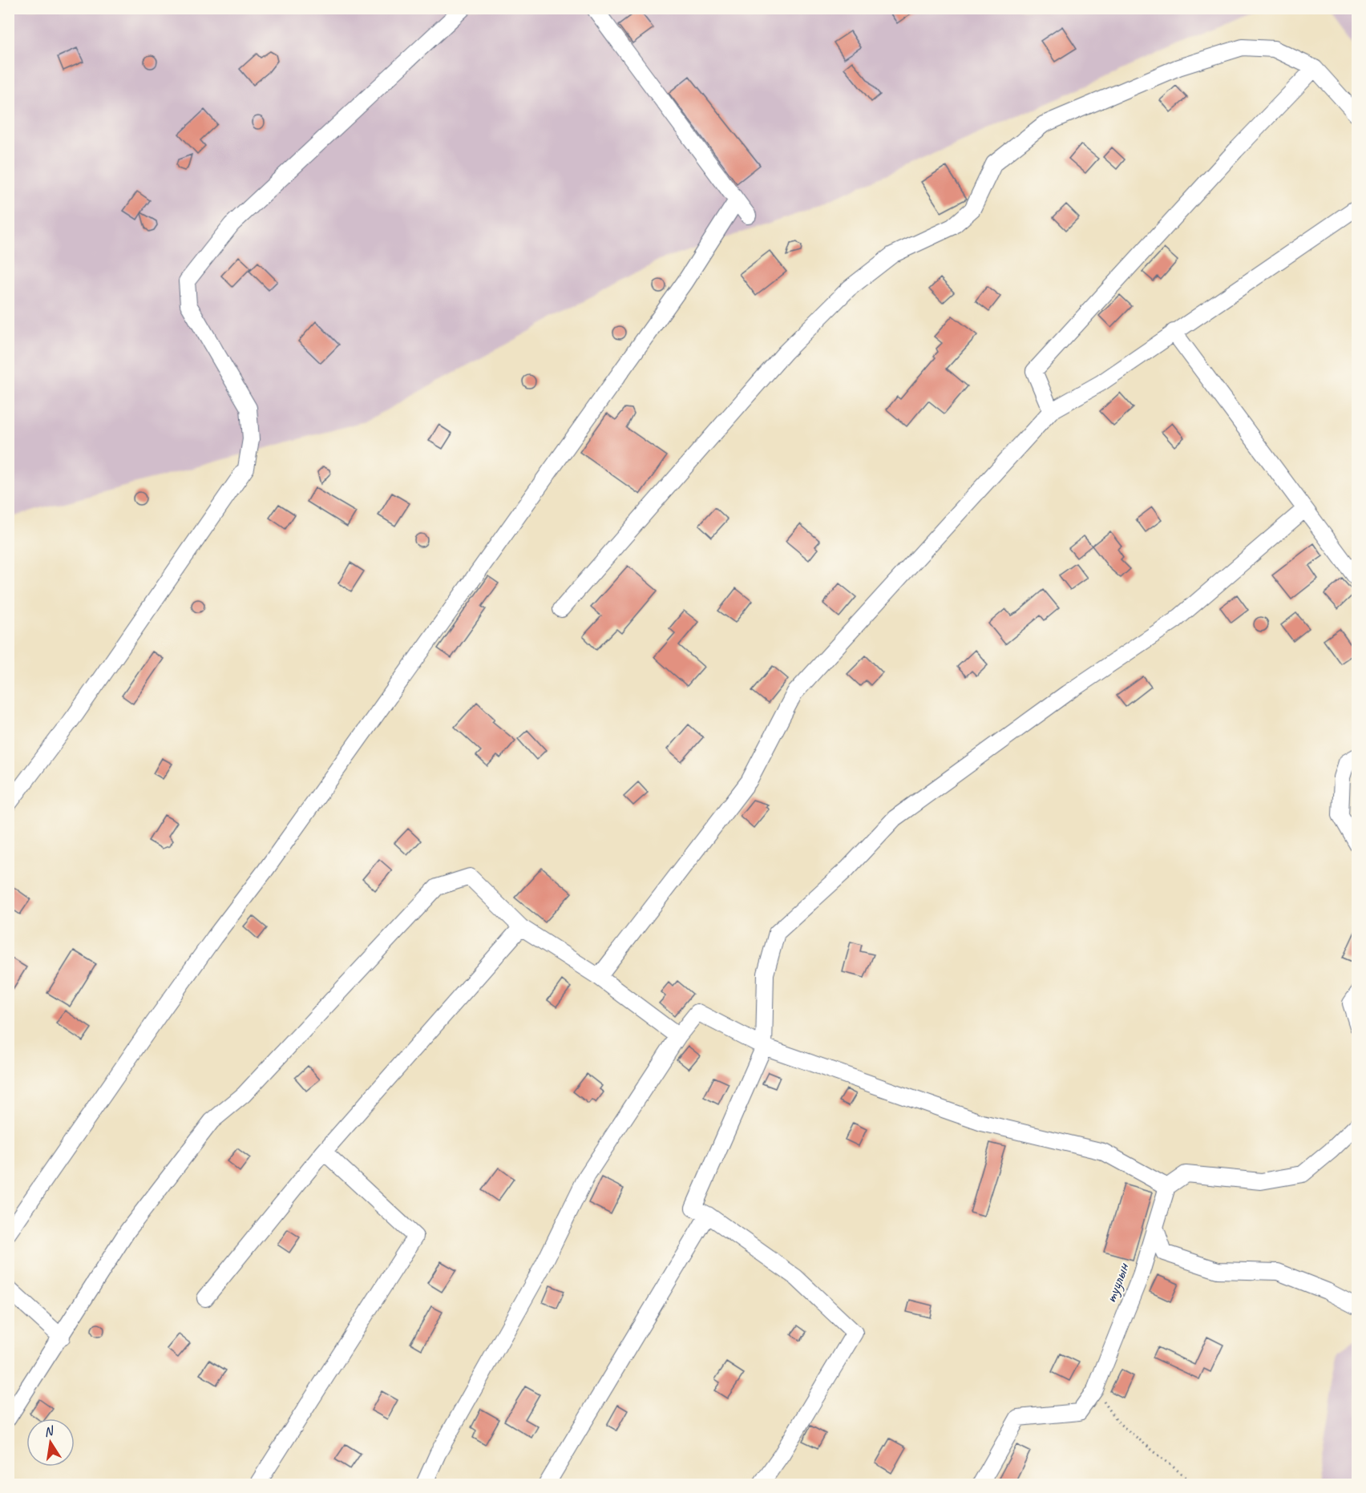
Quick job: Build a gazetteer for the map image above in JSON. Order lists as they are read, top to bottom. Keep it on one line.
{"streets":{"street":["туулын"]},"north":"top"}
